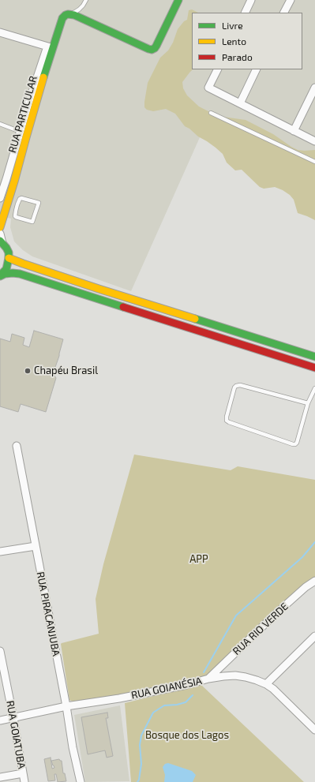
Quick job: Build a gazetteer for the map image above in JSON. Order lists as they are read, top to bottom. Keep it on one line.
{"streets":{"street":["RUA PARTICULAR","RUA PIRACANJUBA","RUA RIO VERDE","RUA GOIANÉSIA","RUA GOIATUBA"]},"crossings":[["RUA PIRACANJUBA","RUA GOIANÉSIA"],["RUA RIO VERDE","RUA GOIANÉSIA"],["RUA GOIANÉSIA","RUA GOIATUBA"]],"parks":["APP","Bosque dos Lagos"],"places":["Chapéu Brasil"],"legend":["Livre","Lento","Parado"]}
